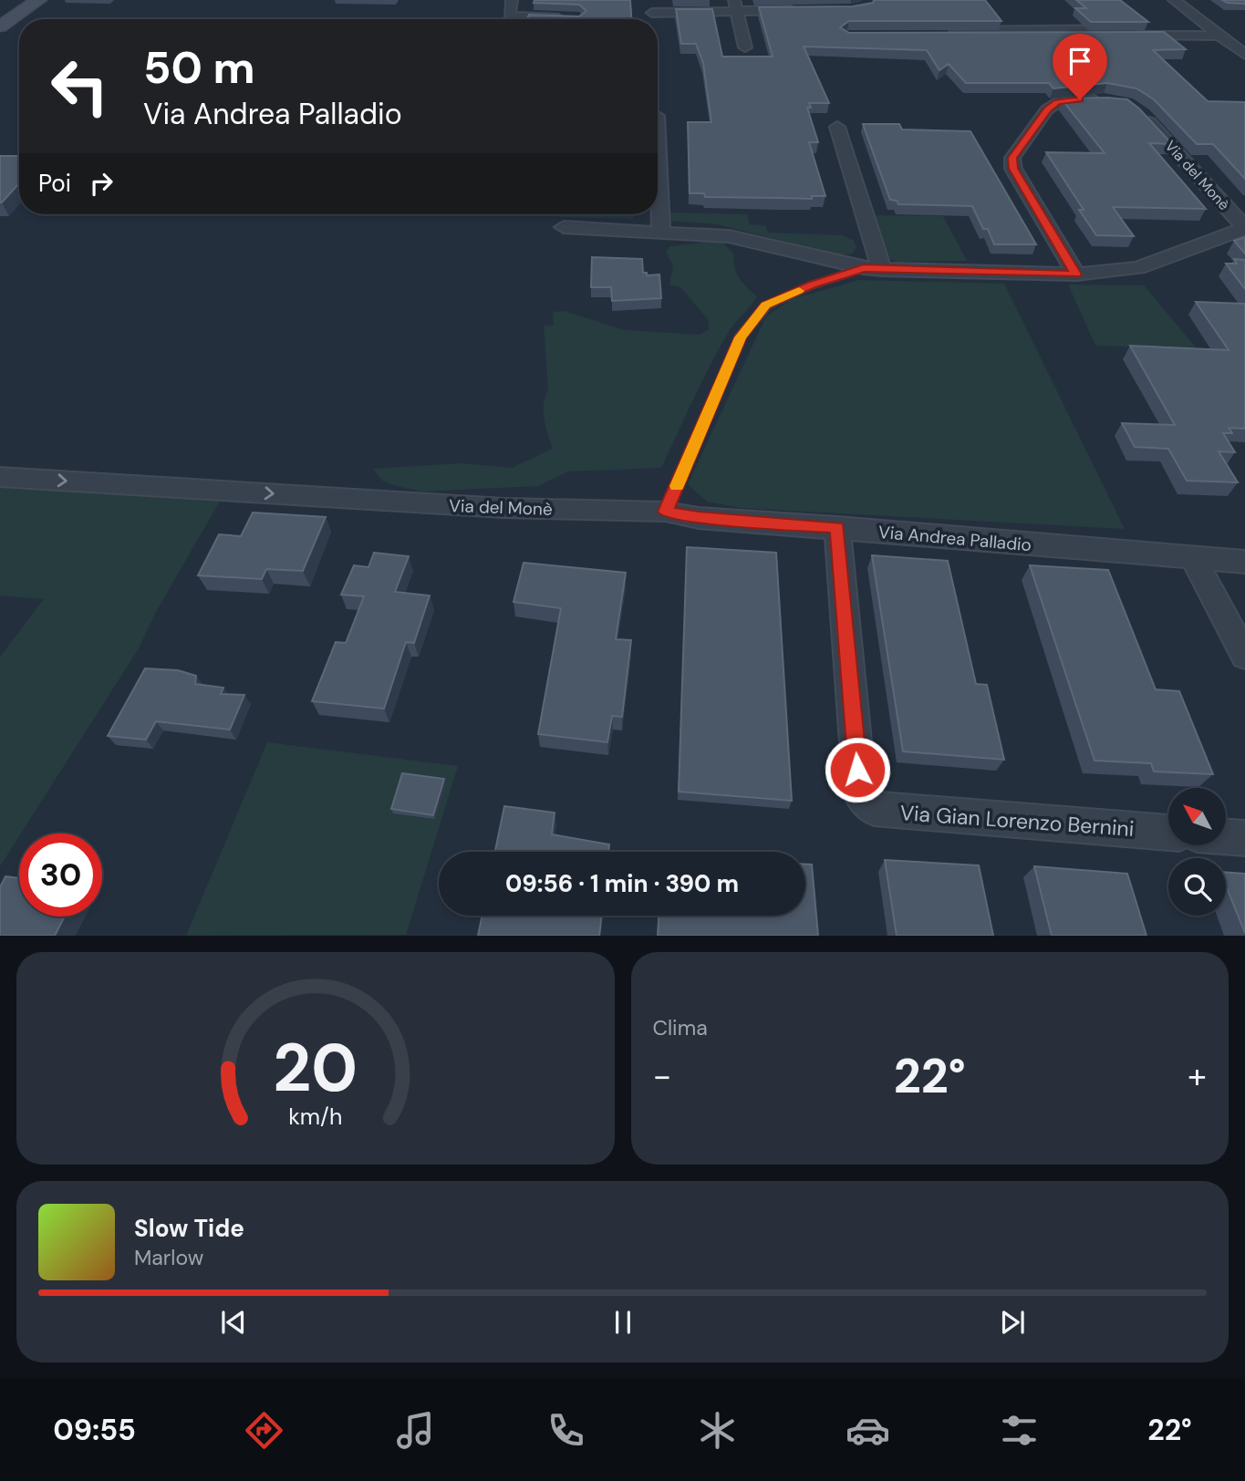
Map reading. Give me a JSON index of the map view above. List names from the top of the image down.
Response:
{
  "streets": {
    "street": ["Via del Monè", "Via Andrea Palladio", "Via Gian Lorenzo Bernini"]
  },
  "crossings": [
    ["Via del Monè", "Via Andrea Palladio"],
    ["Via Andrea Palladio", "Via Gian Lorenzo Bernini"]
  ],
  "one_way": ["Via del Monè"],
  "north": "top left",
  "page": {
    "turn": ["50 m", "Via Andrea Palladio"],
    "then": "Poi",
    "limit": "30",
    "trip": "09:56 · 1 min · 390 m",
    "tile": "Clima",
    "heat": ["−", "22°", "+"],
    "song": ["Slow Tide", "Marlow"],
    "tabs": ["09:55", "22°"],
    "gauge": ["20", "km/h"]
  }
}
